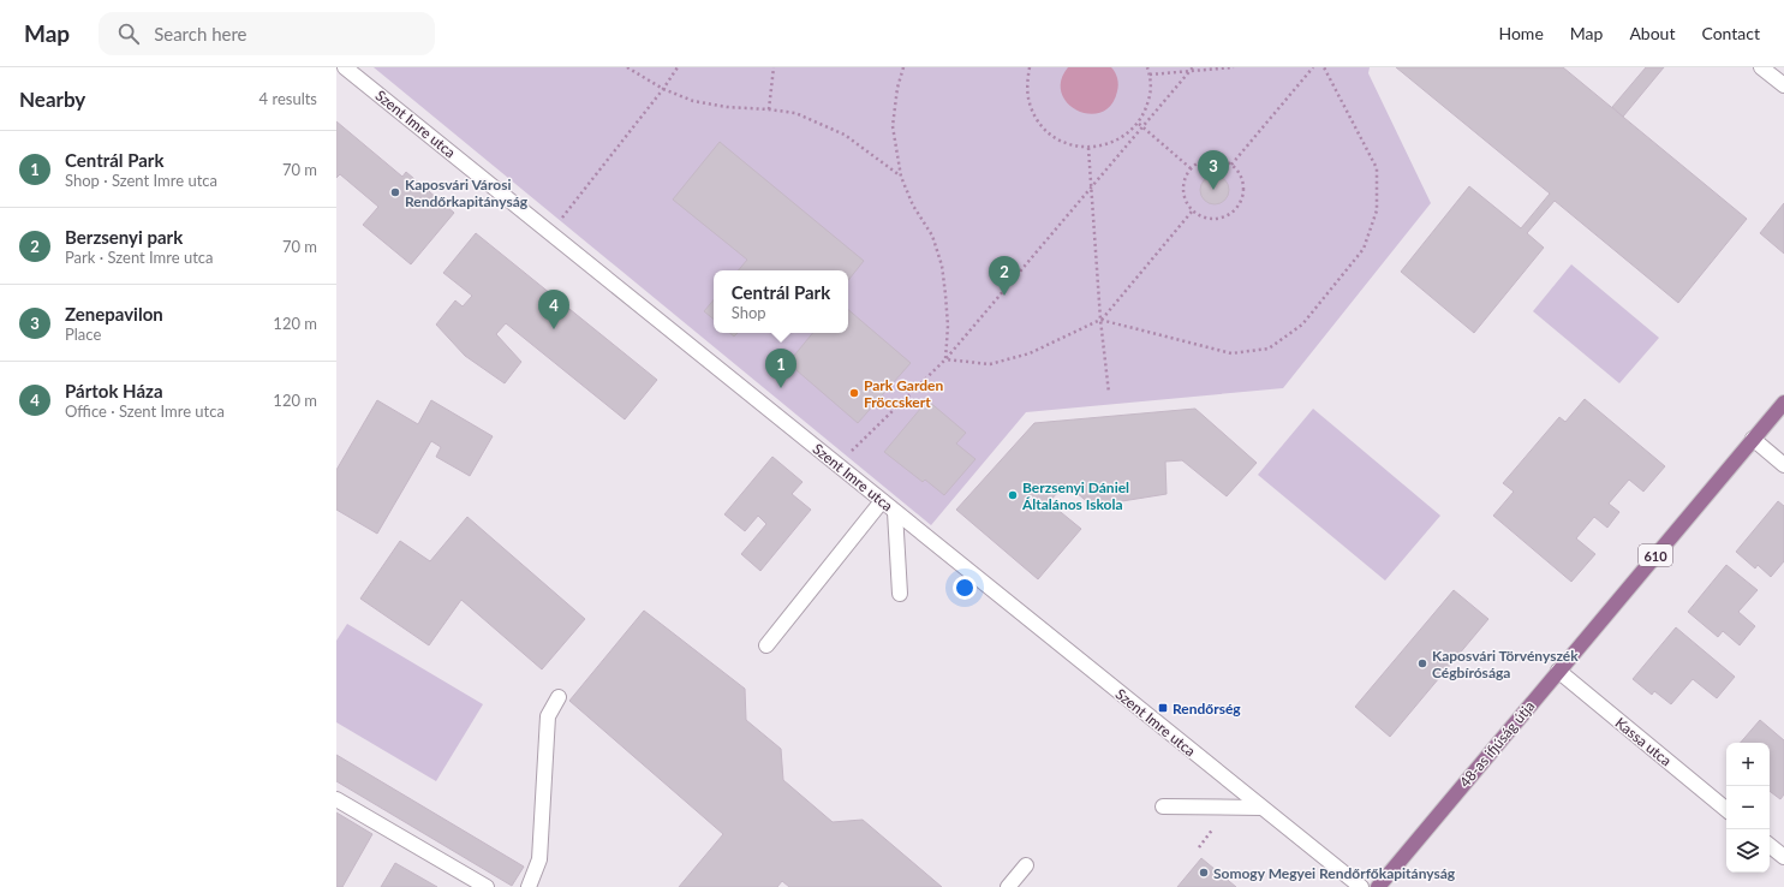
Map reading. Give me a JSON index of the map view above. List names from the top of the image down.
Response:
{
  "streets": {
    "main road": ["610", "48-as ifjúság útja"],
    "street": ["Szent Imre utca", "Kassa utca"]
  },
  "crossings": [
    ["Kassa utca", "48-as ifjúság útja"]
  ],
  "places": {
    "other": [
      "Kaposvári Városi Rendőrkapitányság",
      "Park Garden Fröccskert",
      "Berzsenyi Dániel Általános Iskola",
      "Kaposvári Törvényszék Cégbírósága",
      "Somogy Megyei Rendőrfőkapitányság"
    ],
    "transit": ["Rendőrség"]
  },
  "page": {
    "header": "Map",
    "search": "Search here",
    "nav": [
      "Home",
      "Map",
      "About",
      "Contact"
    ],
    "heading": ["Nearby", "4 results"],
    "list": [
      {
        "mark": "1",
        "name": "Centrál Park",
        "note": "Shop · Szent Imre utca",
        "value": "70 m"
      },
      {
        "mark": "2",
        "name": "Berzsenyi park",
        "note": "Park · Szent Imre utca",
        "value": "70 m"
      },
      {
        "mark": "3",
        "name": "Zenepavilon",
        "note": "Place",
        "value": "120 m"
      },
      {
        "mark": "4",
        "name": "Pártok Háza",
        "note": "Office · Szent Imre utca",
        "value": "120 m"
      }
    ],
    "pins": [
      "3",
      "2",
      "4",
      "1"
    ],
    "popup": ["Centrál Park", "Shop"],
    "map_buttons": ["+", "−"]
  }
}
